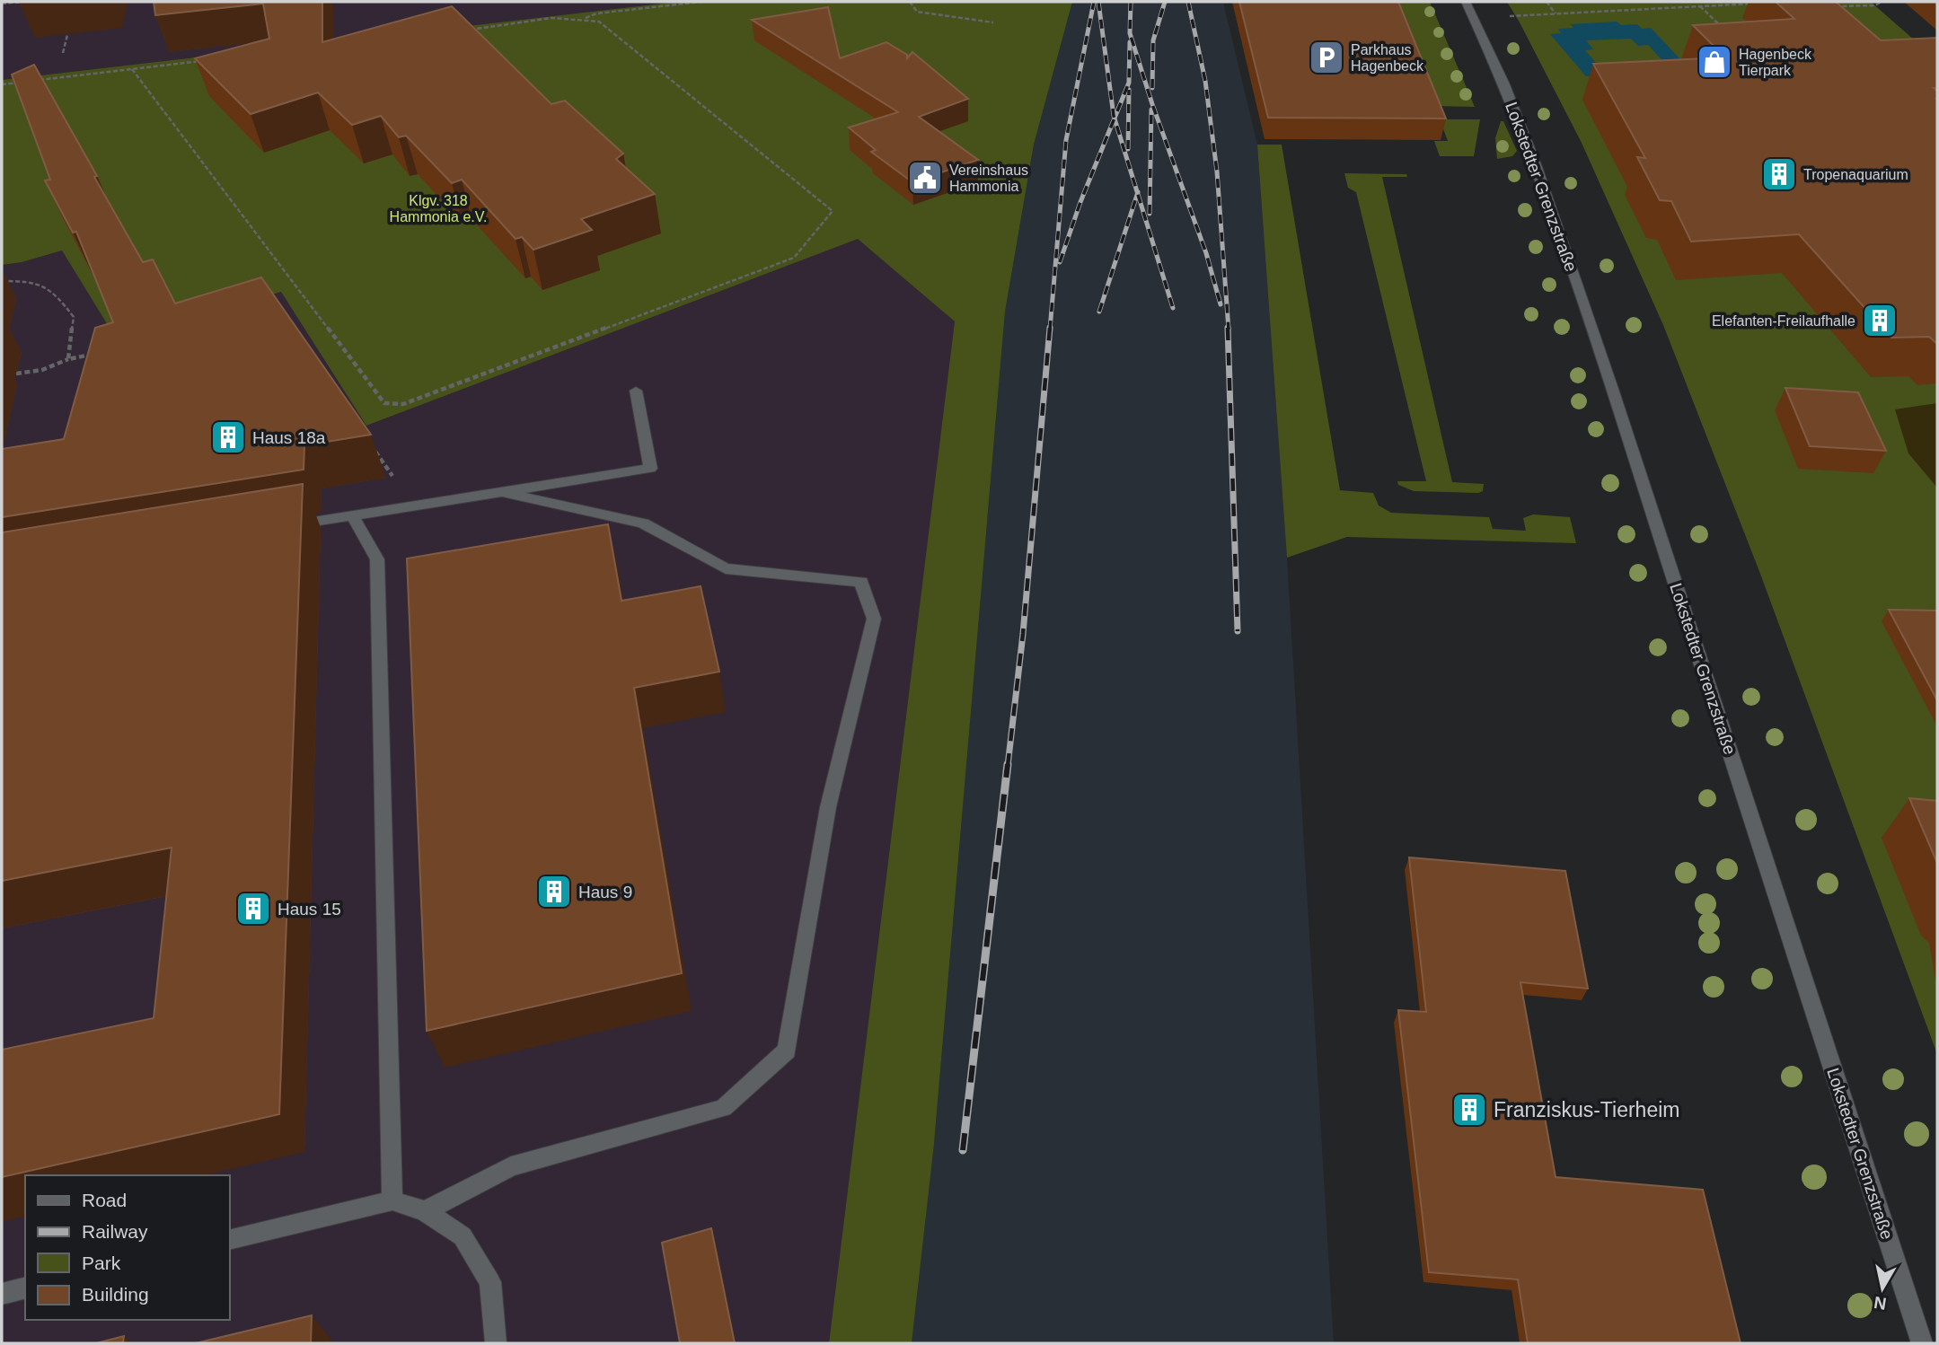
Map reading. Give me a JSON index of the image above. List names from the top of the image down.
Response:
{
  "streets": {
    "street": ["Lokstedter Grenzstraße"]
  },
  "parks": ["Klgv. 318 Hammonia e.V."],
  "places": {
    "parking": ["Parkhaus Hagenbeck"],
    "shop": ["Hagenbeck Tierpark"],
    "building": [
      "Tropenaquarium",
      "Elefanten-Freilaufhalle",
      "Haus 18a",
      "Haus 9",
      "Haus 15",
      "Franziskus-Tierheim"
    ],
    "public building": ["Vereinshaus Hammonia"]
  },
  "legend": [
    "Road",
    "Railway",
    "Park",
    "Building"
  ],
  "north": "bottom"
}
